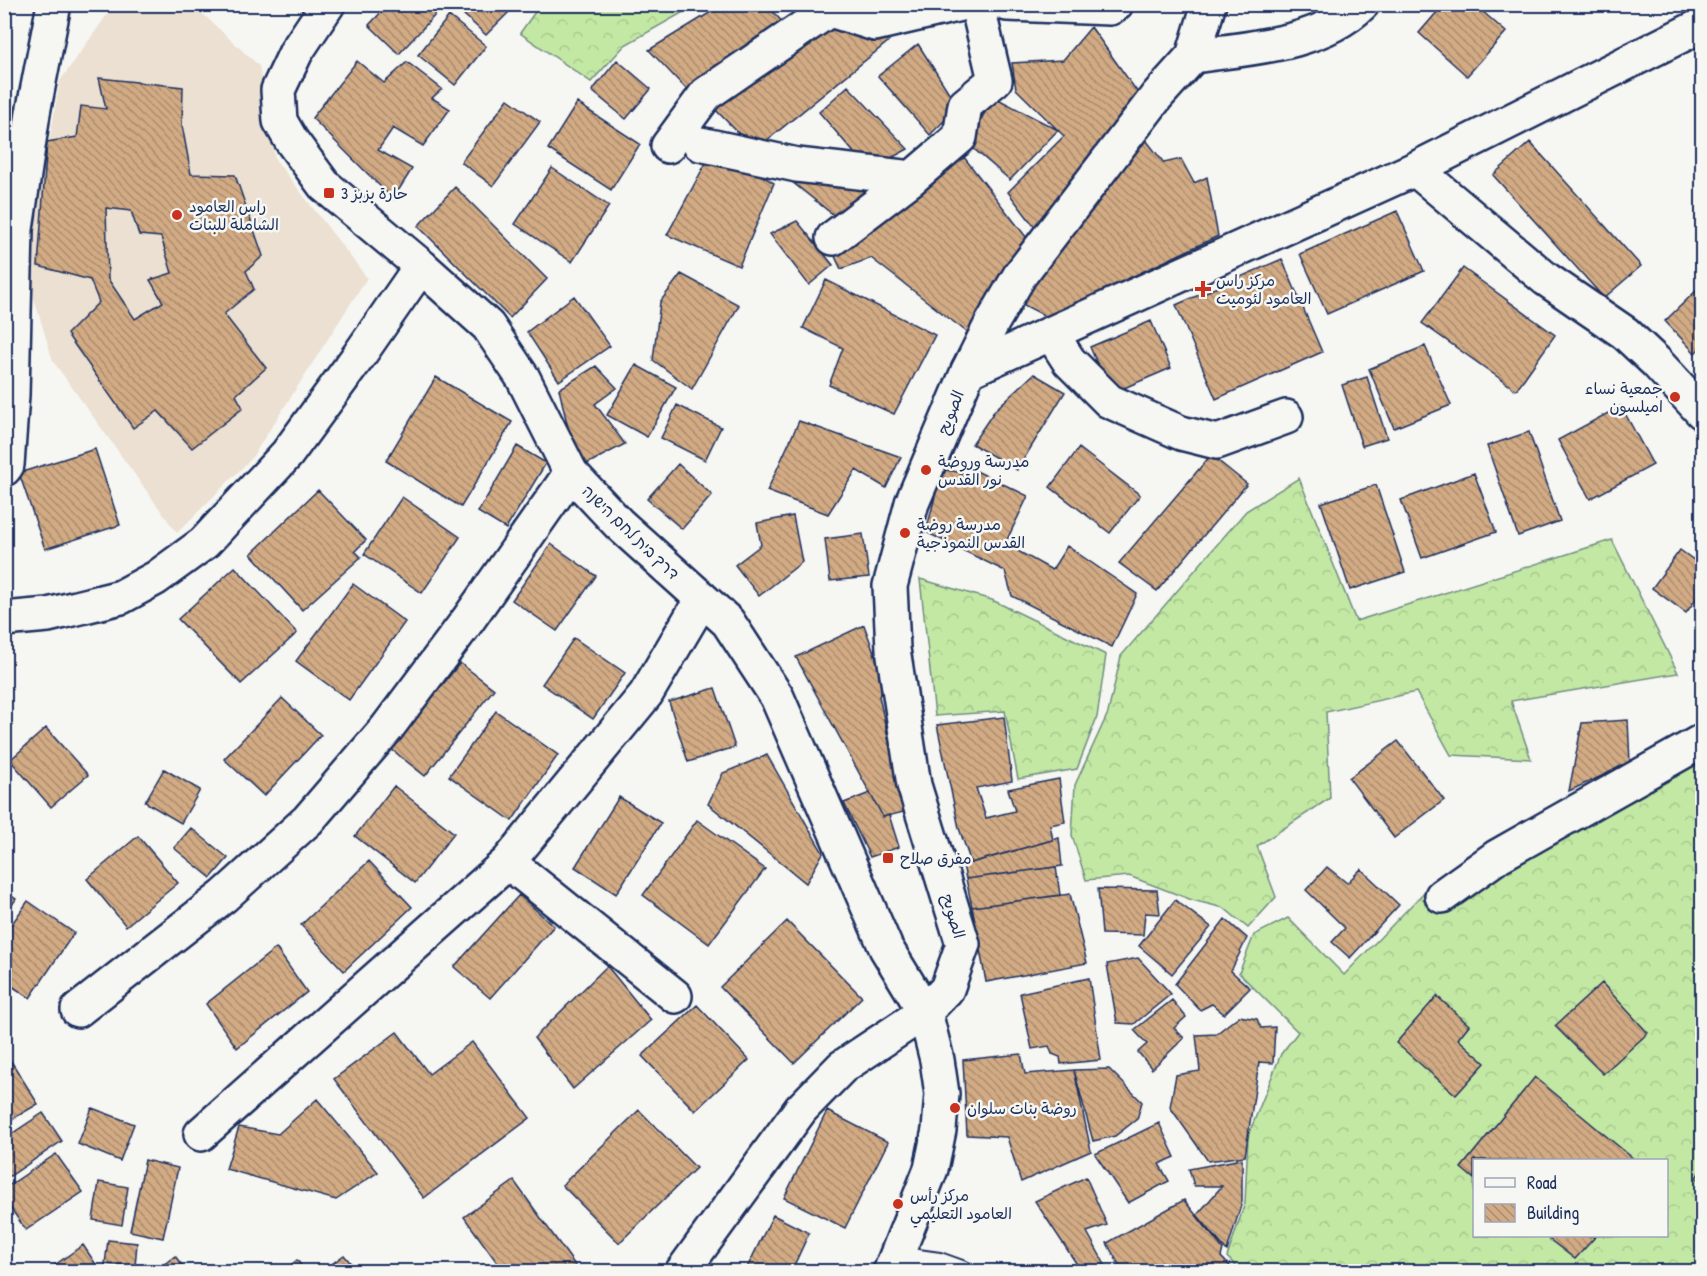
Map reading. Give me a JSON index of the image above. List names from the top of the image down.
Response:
{
  "streets": {
    "street": ["الصويح", "דרך בית לחם הישנה"]
  },
  "crossings": [
    ["الصويح", "דרך בית לחם הישנה"]
  ],
  "places": {
    "transit": ["حارة بزبز 3", "مفرق صلاح"],
    "other": [
      "راس العامود الشاملة للبنات",
      "جمعية نساء اميلسون",
      "مدرسة وروضة نور القدس",
      "مدرسة روضة القدس النموذجية",
      "روضة بنات سلوان",
      "مركز رأس العامود التعليمي"
    ],
    "health": ["مركز راس العامود لئوميت"]
  },
  "legend": ["Road", "Building"]
}
